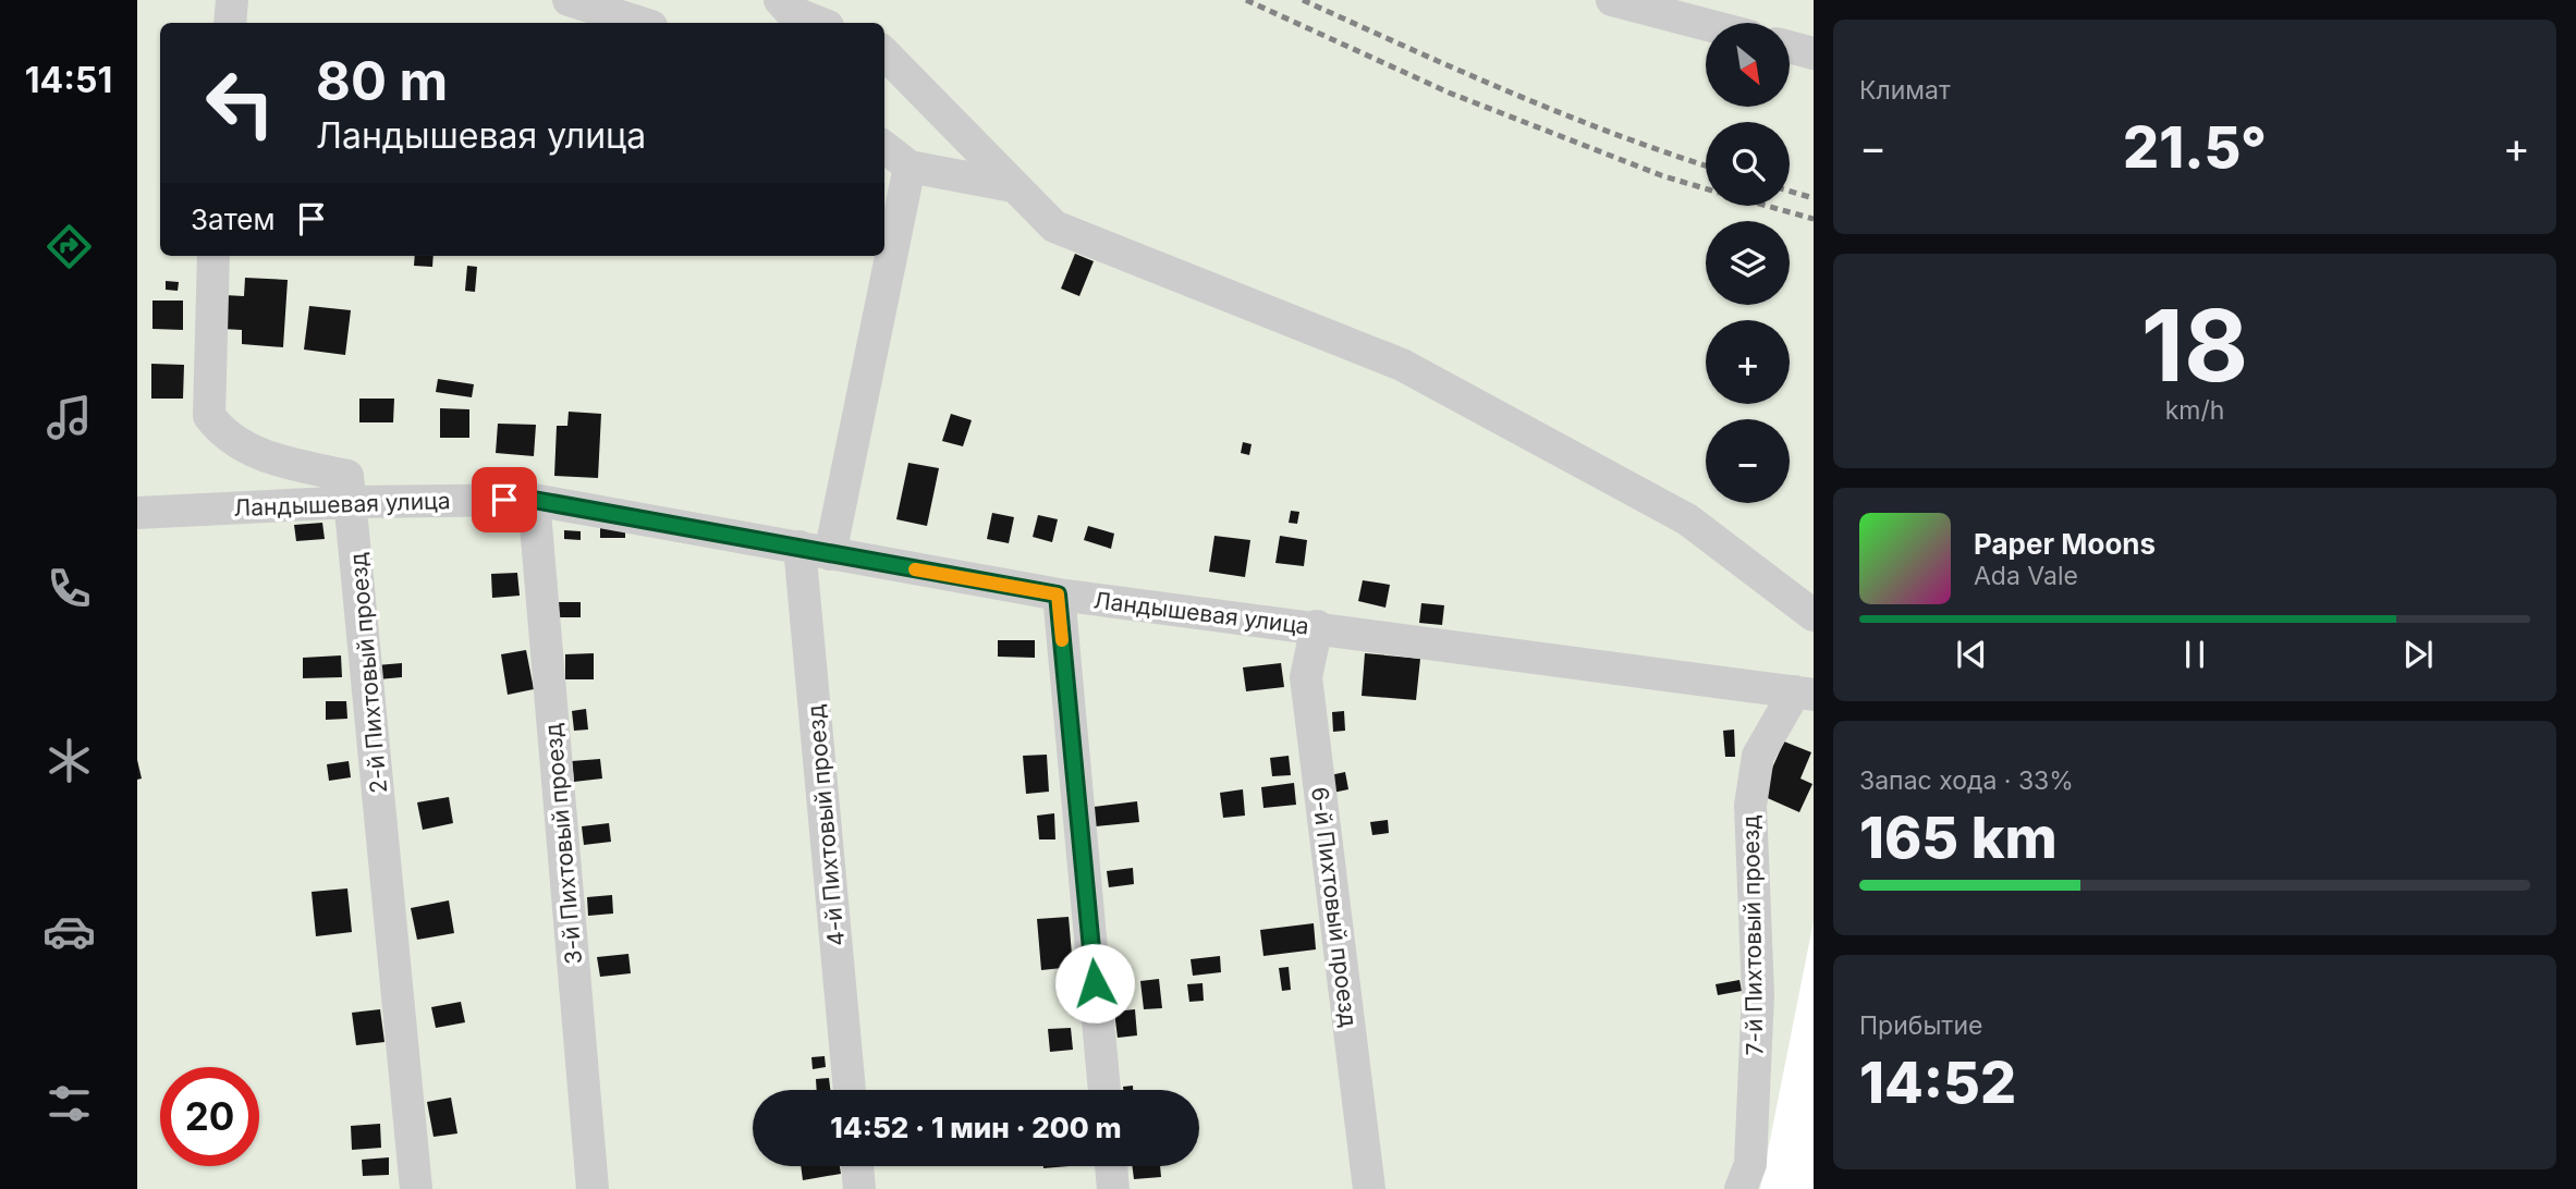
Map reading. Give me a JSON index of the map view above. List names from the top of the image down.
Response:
{
  "streets": {
    "lane": [
      "Ландышевая улица",
      "2-й Пихтовый проезд",
      "4-й Пихтовый проезд",
      "3-й Пихтовый проезд",
      "6-й Пихтовый проезд",
      "7-й Пихтовый проезд"
    ]
  },
  "crossings": [
    ["Ландышевая улица", "2-й Пихтовый проезд"],
    ["Ландышевая улица", "4-й Пихтовый проезд"],
    ["Ландышевая улица", "3-й Пихтовый проезд"],
    ["Ландышевая улица", "6-й Пихтовый проезд"],
    ["Ландышевая улица", "7-й Пихтовый проезд"]
  ],
  "north": "bottom right",
  "page": {
    "tabs": "14:51",
    "tile": [
      "Климат",
      ["18", "km/h"],
      ["Запас хода · 33%", "165 km"],
      ["Прибытие", "14:52"]
    ],
    "map_buttons": ["+", "−"],
    "turn": ["80 m", "Ландышевая улица"],
    "heat": ["−", "21.5°", "+"],
    "then": "Затем",
    "song": ["Paper Moons", "Ada Vale"],
    "limit": "20",
    "trip": "14:52 · 1 мин · 200 m"
  }
}
